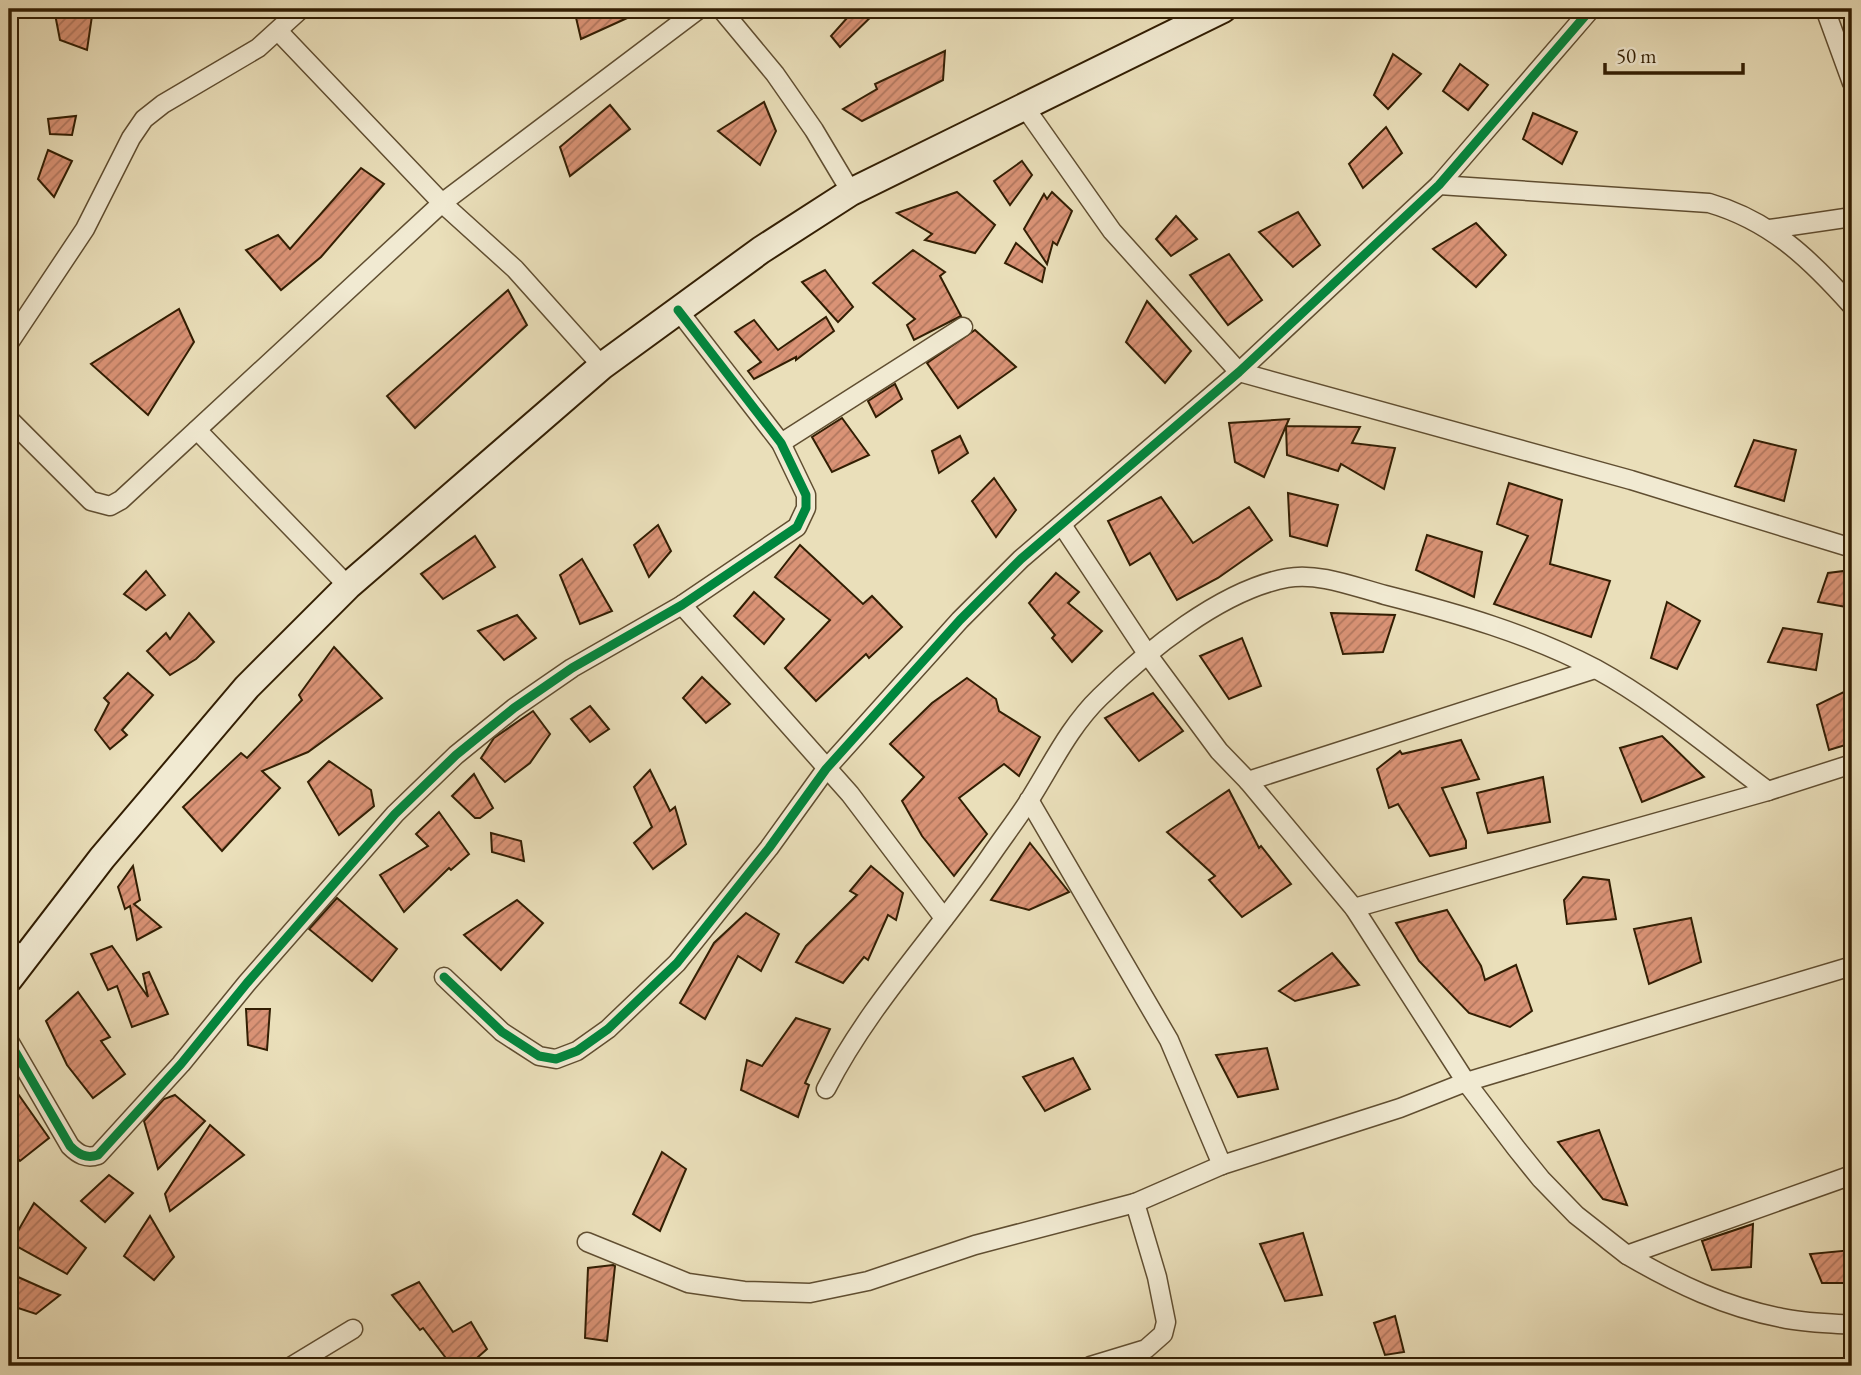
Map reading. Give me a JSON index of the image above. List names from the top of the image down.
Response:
{
  "scale_bar": "50 m"
}
